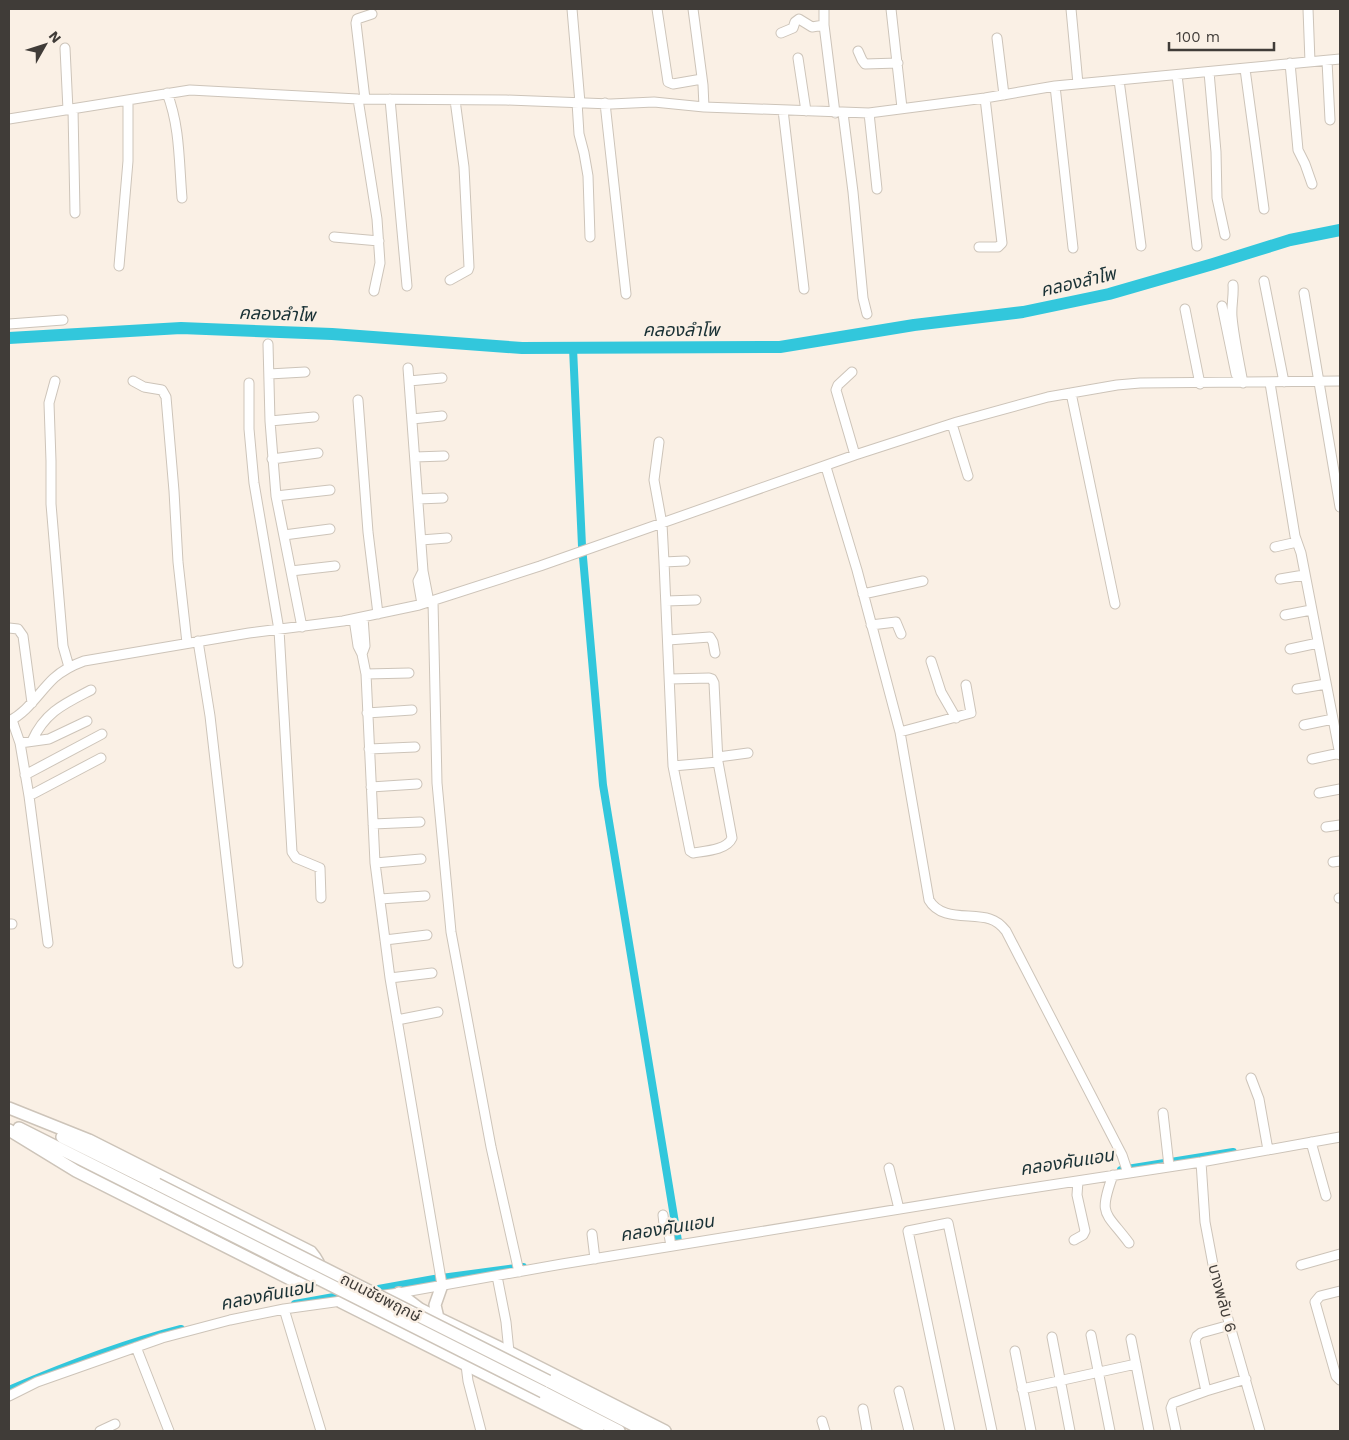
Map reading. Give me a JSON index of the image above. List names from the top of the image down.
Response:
{
  "streets": {
    "main road": ["ถนนชัยพฤกษ์"],
    "street": ["บางพลับ 6"]
  },
  "water": ["คลองลำโพ", "คลองคันแอน"],
  "scale_bar": "100 m",
  "north": "top right"
}
